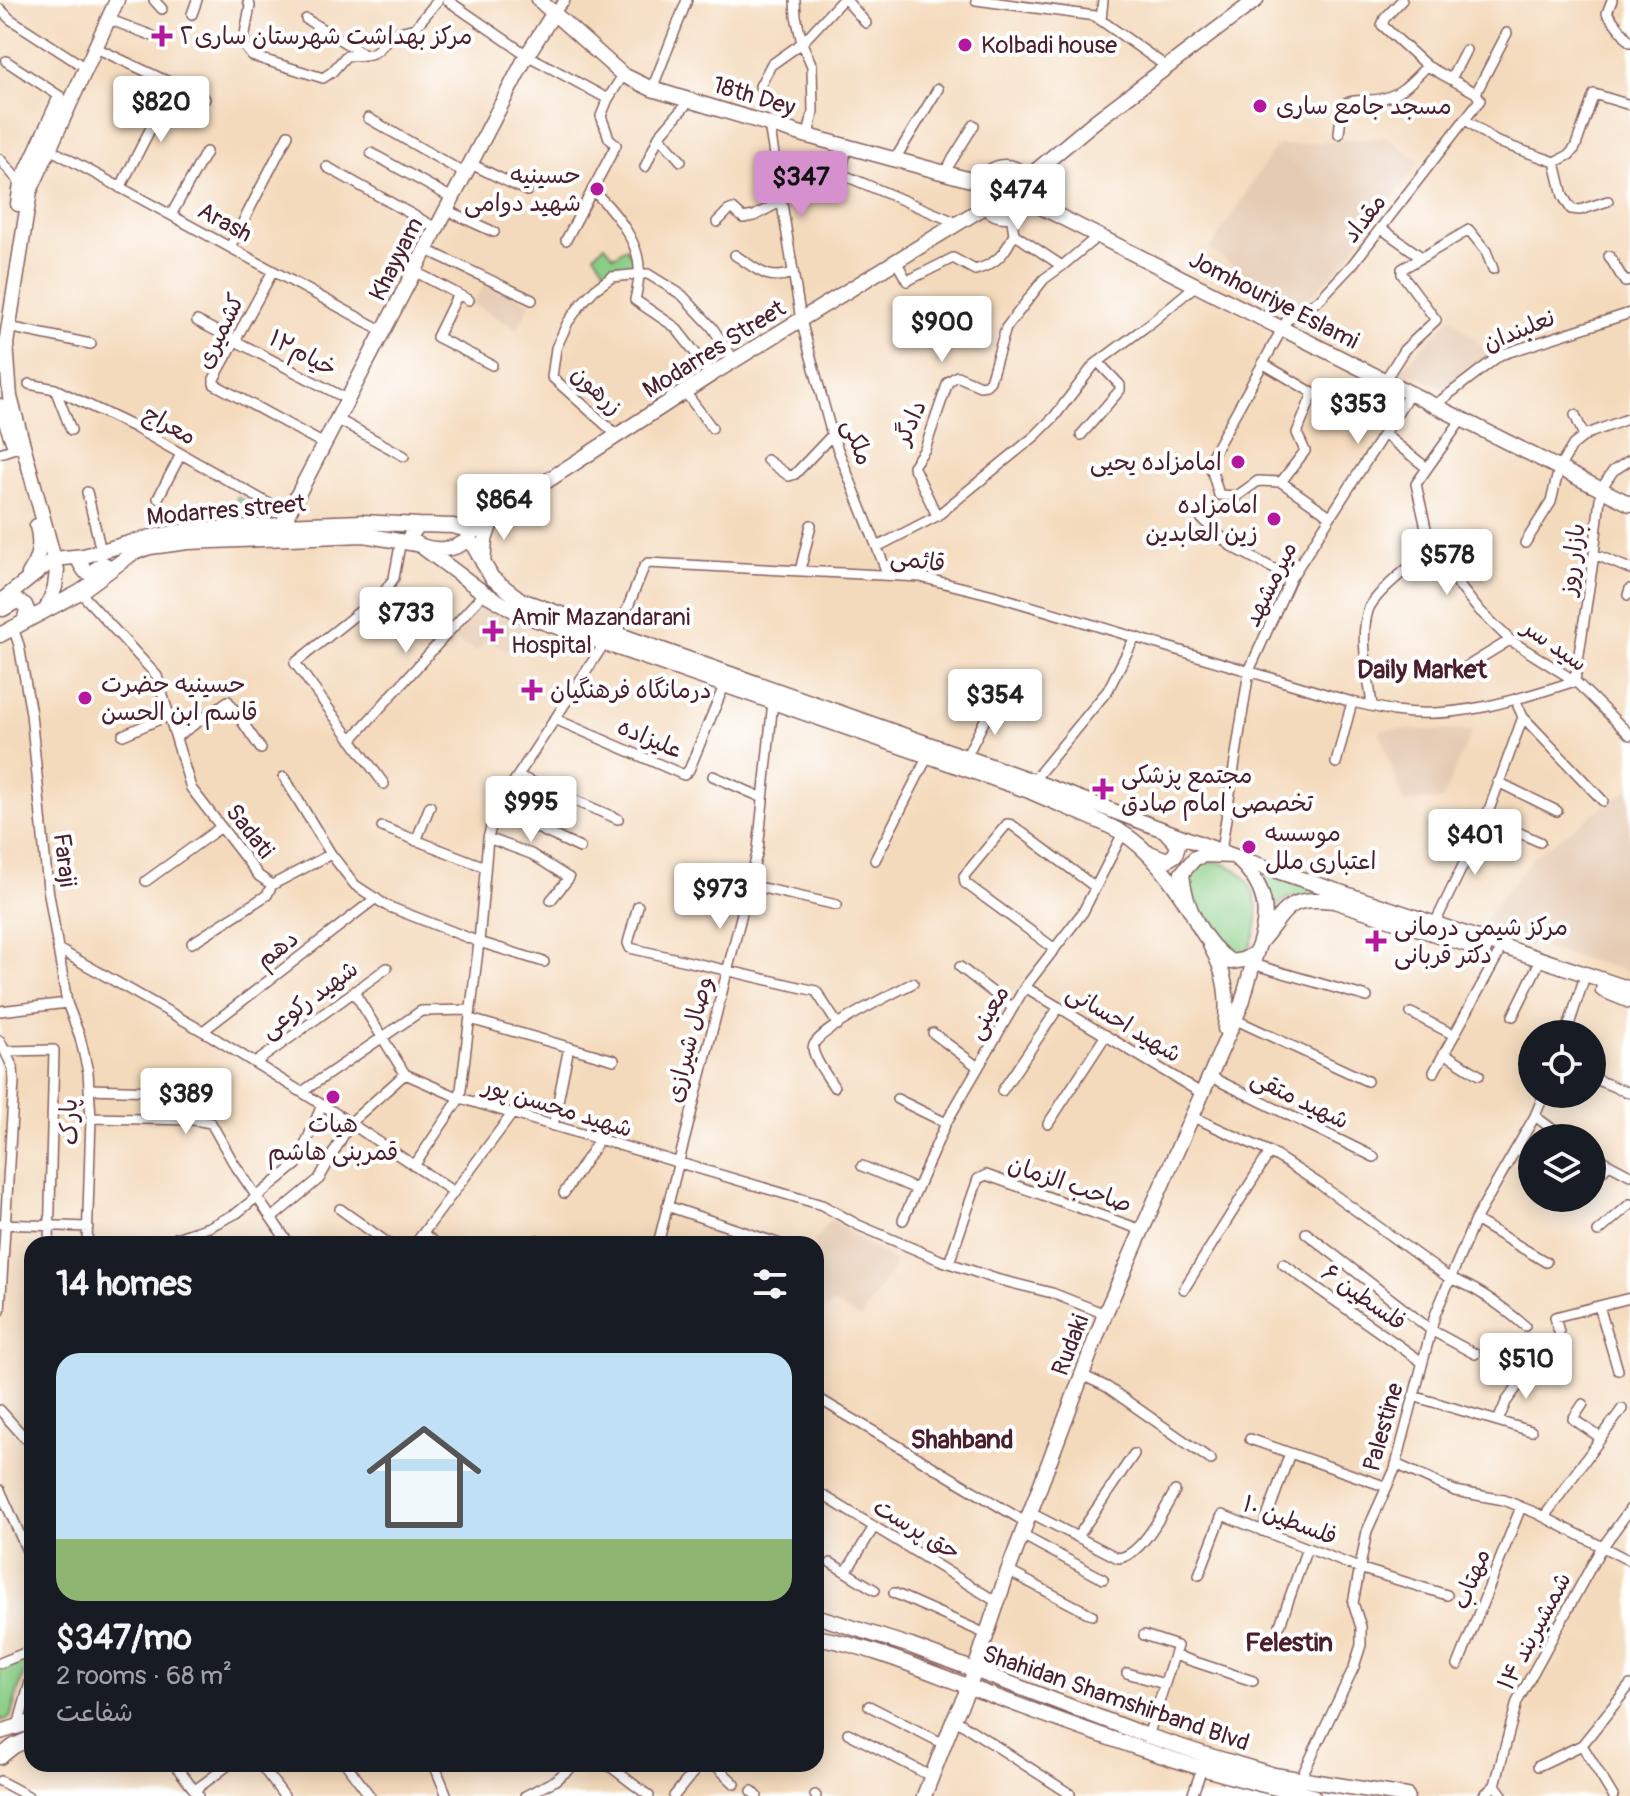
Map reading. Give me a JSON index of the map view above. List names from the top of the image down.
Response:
{
  "streets": {
    "main road": [
      "18th Dey",
      "Khayyam",
      "Jomhouriye Eslami",
      "Modarres Street",
      "Modarres street",
      "Rudaki",
      "Shahidan Shamshirband Blvd"
    ],
    "street": [
      "مقداد",
      "Arash",
      "نعلبندان",
      "کشمیری",
      "خیام۱۲",
      "زرهون",
      "دادگر",
      "معراج",
      "ملکی",
      "بازار روز",
      "قائمی",
      "میرمشهد",
      "سید سر",
      "علیزاده",
      "Sadati",
      "Faraji",
      "دهم",
      "شهید رکوعی",
      "معینی",
      "شهید احسانی",
      "وصال شیرازی",
      "شهید متقی",
      "شهید محسن پور",
      "پارک",
      "صاحب الزمان",
      "فلسطین ۶",
      "Palestine",
      "فلسطین ۱۰",
      "حق پرست",
      "مهتاب",
      "شمشیربند ۱۴"
    ]
  },
  "crossings": [
    ["18th Dey", "Khayyam"],
    ["18th Dey", "Jomhouriye Eslami"],
    ["18th Dey", "Modarres Street"],
    ["18th Dey", "ملکی"],
    ["مقداد", "Jomhouriye Eslami"],
    ["Arash", "Khayyam"],
    ["Arash", "کشمیری"],
    ["Khayyam", "کشمیری"],
    ["Khayyam", "خیام۱۲"],
    ["Khayyam", "معراج"],
    ["Khayyam", "Modarres street"],
    ["Jomhouriye Eslami", "نعلبندان"],
    ["Jomhouriye Eslami", "Modarres Street"],
    ["Jomhouriye Eslami", "بازار روز"],
    ["Jomhouriye Eslami", "میرمشهد"],
    ["Jomhouriye Eslami", "سید سر"],
    ["کشمیری", "خیام۱۲"],
    ["Modarres Street", "زرهون"],
    ["Modarres Street", "ملکی"],
    ["Modarres Street", "Modarres street"],
    ["Modarres Street", "Sadati"],
    ["Modarres Street", "Faraji"],
    ["معراج", "Modarres street"],
    ["ملکی", "قائمی"],
    ["بازار روز", "قائمی"],
    ["بازار روز", "سید سر"],
    ["قائمی", "میرمشهد"],
    ["قائمی", "سید سر"],
    ["میرمشهد", "Rudaki"],
    ["علیزاده", "شهید محسن پور"],
    ["Faraji", "پارک"],
    ["معینی", "شهید احسانی"],
    ["شهید احسانی", "Rudaki"],
    ["وصال شیرازی", "شهید محسن پور"],
    ["شهید متقی", "Rudaki"],
    ["شهید محسن پور", "صاحب الزمان"],
    ["شهید محسن پور", "Rudaki"],
    ["صاحب الزمان", "Rudaki"],
    ["فلسطین ۶", "Palestine"],
    ["Rudaki", "حق پرست"],
    ["Rudaki", "Shahidan Shamshirband Blvd"],
    ["Palestine", "فلسطین ۱۰"],
    ["Palestine", "Shahidan Shamshirband Blvd"]
  ],
  "districts": ["Daily Market", "Shahband", "Felestin"],
  "places": {
    "health": [
      "مرکز بهداشت شهرستان ساری٢",
      "Amir Mazandarani Hospital",
      "درمانگاه فرهنگیان",
      "مجتمع پزشکی تخصصی امام صادق",
      "مرکز شیمی درمانی دکتر قربانی"
    ],
    "other": [
      "Kolbadi house",
      "مسجد جامع ساری",
      "حسینیه شهید دوامی",
      "امامزاده یحیی",
      "امامزاده زین العابدین",
      "حسینیه حضرت قاسم ابن الحسن",
      "موسسه اعتباری ملل",
      "هیات قمربنی هاشم"
    ]
  },
  "page": {
    "price": [
      "$820",
      "$347",
      "$474",
      "$900",
      "$353",
      "$864",
      "$578",
      "$733",
      "$354",
      "$995",
      "$401",
      "$973",
      "$389",
      "$510"
    ],
    "heading": "14 homes",
    "list": [
      {
        "name": "$347/mo",
        "note": "2 rooms · 68 m² · شفاعت"
      }
    ]
  }
}
